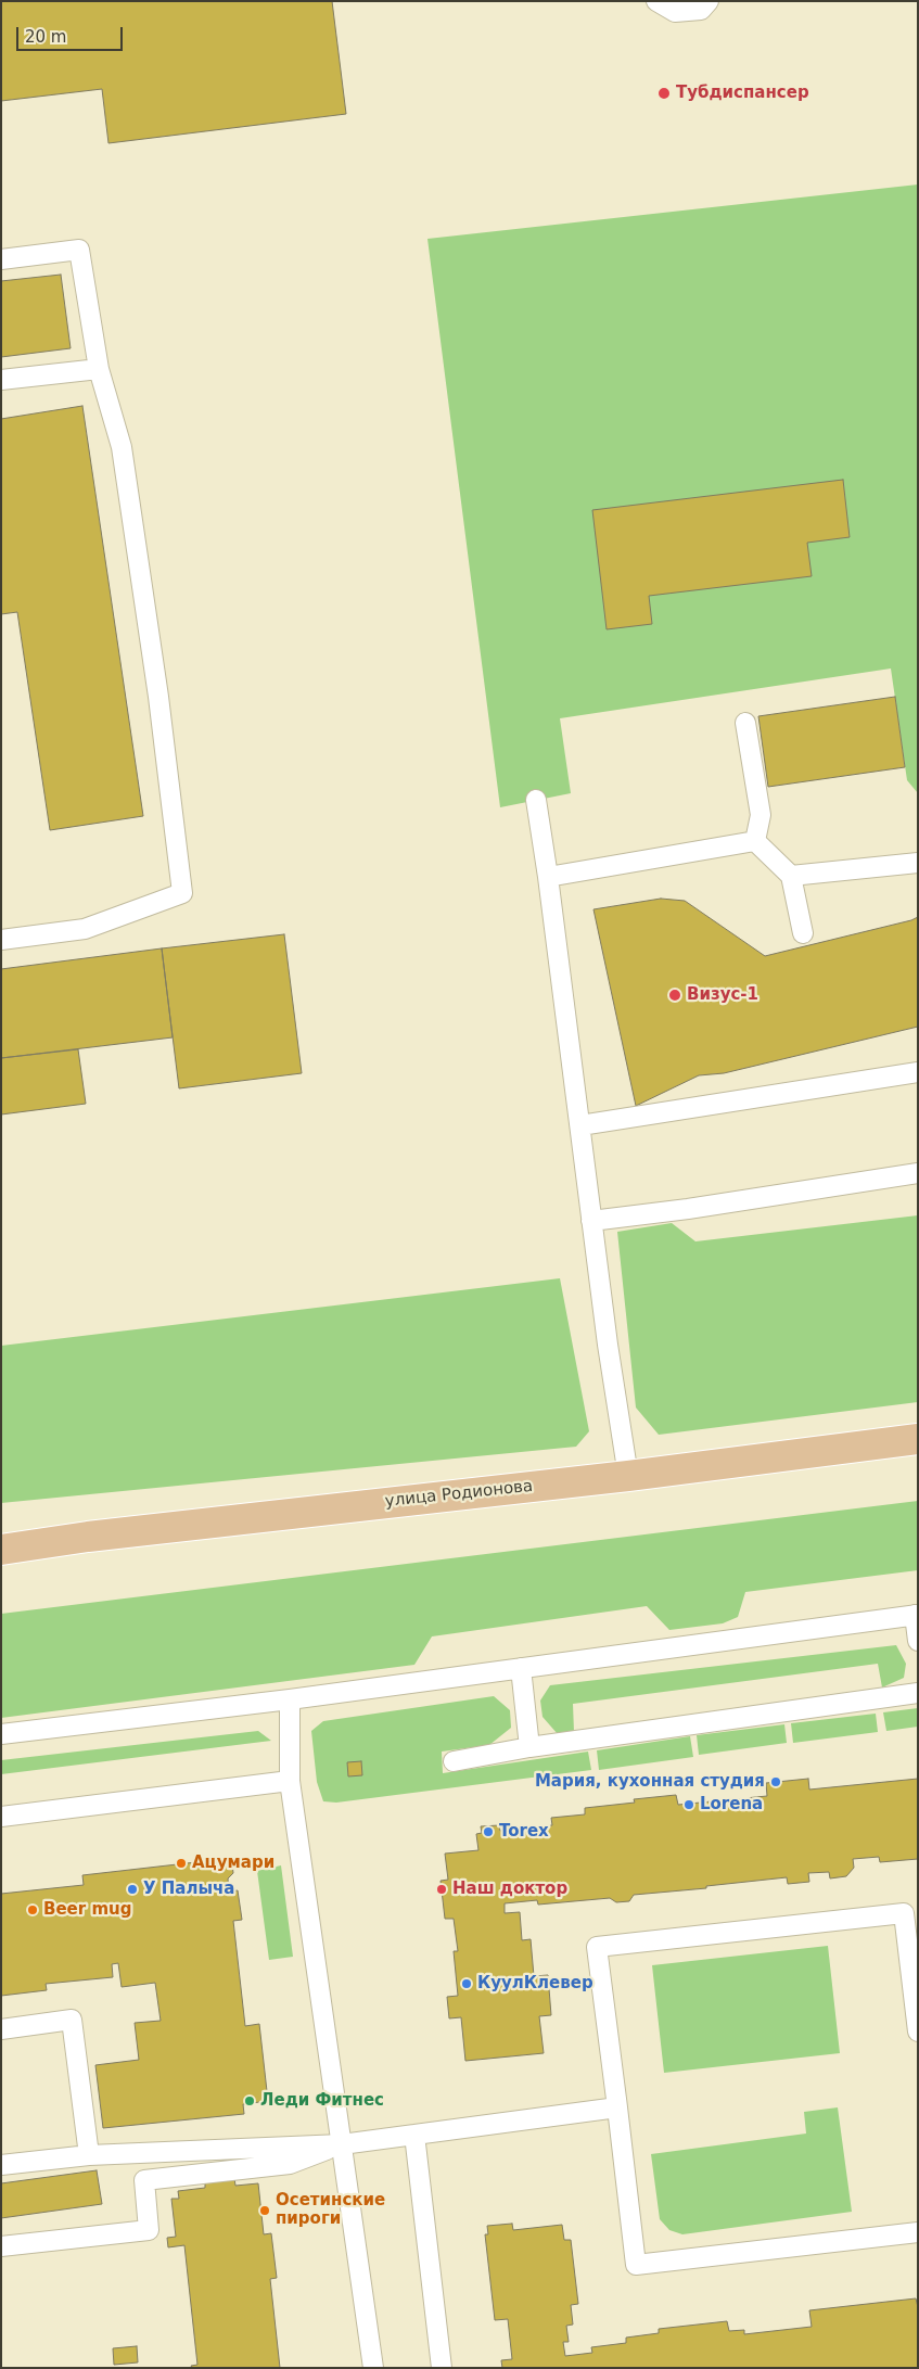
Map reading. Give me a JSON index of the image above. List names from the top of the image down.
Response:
{
  "streets": {
    "main road": ["улица Родионова"]
  },
  "places": [
    "Тубдиспансер",
    "Визус-1",
    "Мария, кухонная студия",
    "Lorena",
    "Torex",
    "Ацумари",
    "У Палыча",
    "Наш доктор",
    "Beer mug",
    "КуулКлевер",
    "Леди Фитнес",
    "Осетинские пироги"
  ],
  "scale_bar": "20 m"
}
